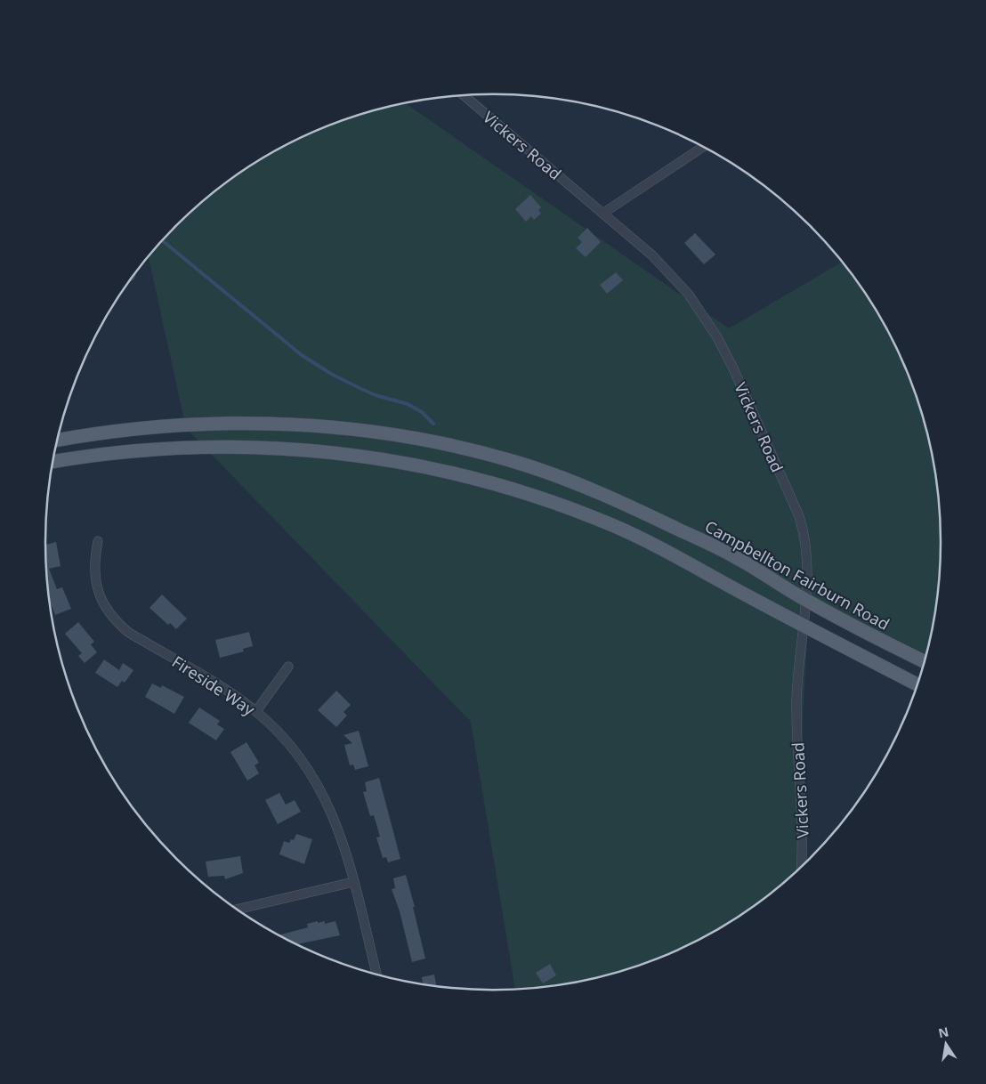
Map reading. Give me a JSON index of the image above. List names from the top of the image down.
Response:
{
  "streets": {
    "main road": ["Campbellton Fairburn Road"],
    "street": ["Vickers Road", "Fireside Way"]
  },
  "crossings": [
    ["Vickers Road", "Campbellton Fairburn Road"]
  ],
  "north": "top"
}
